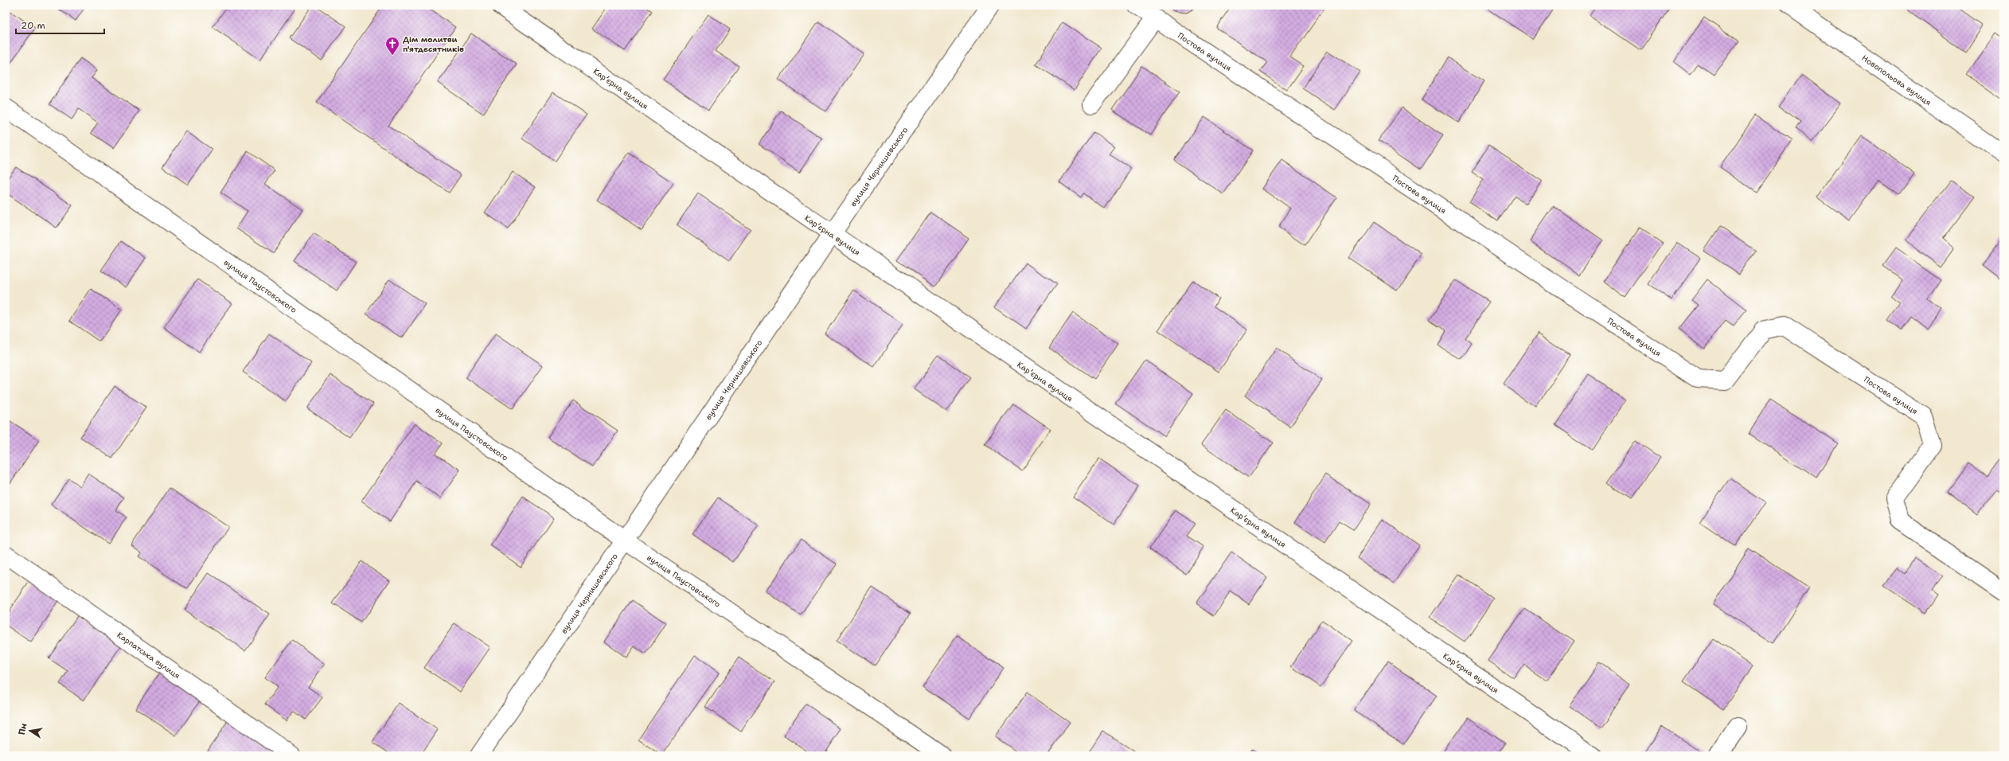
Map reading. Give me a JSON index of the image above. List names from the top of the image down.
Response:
{
  "streets": {
    "street": [
      "Постова вулиця",
      "Новопольова вулиця",
      "Карʼєрна вулиця",
      "вулиця Чернишевського",
      "вулиця Паустовського",
      "Карпатська вулиця"
    ]
  },
  "crossings": [
    ["Карʼєрна вулиця", "вулиця Чернишевського"],
    ["вулиця Чернишевського", "вулиця Паустовського"]
  ],
  "places": {
    "church": ["Дім молитви п'ятдесятників"]
  },
  "scale_bar": "20 m",
  "north": "left"
}
